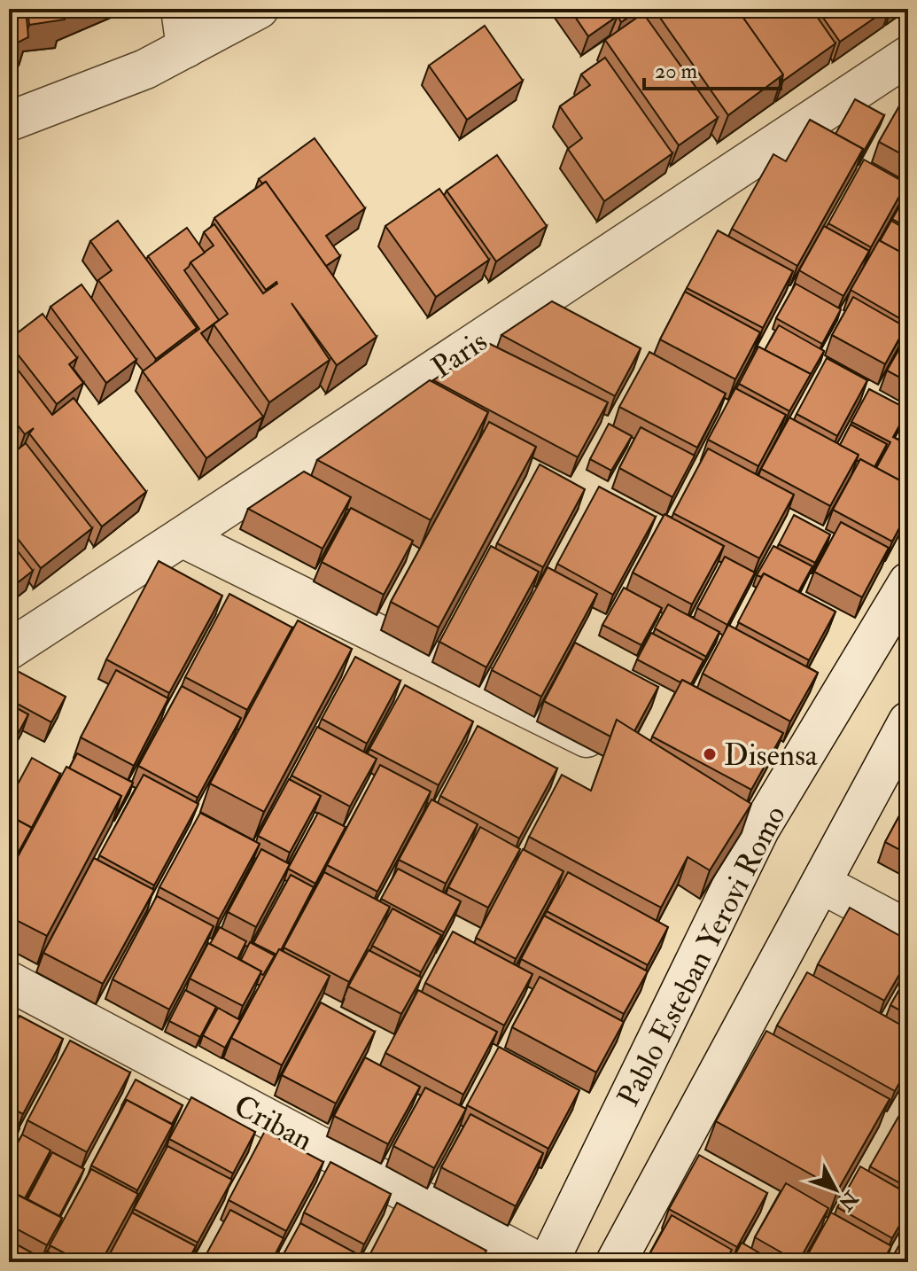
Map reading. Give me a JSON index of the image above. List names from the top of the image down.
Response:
{
  "streets": {
    "street": ["Paris", "Pablo Esteban Yerovi Romo", "Criban"]
  },
  "places": ["Disensa"],
  "scale_bar": "20 m",
  "north": "bottom right"
}
